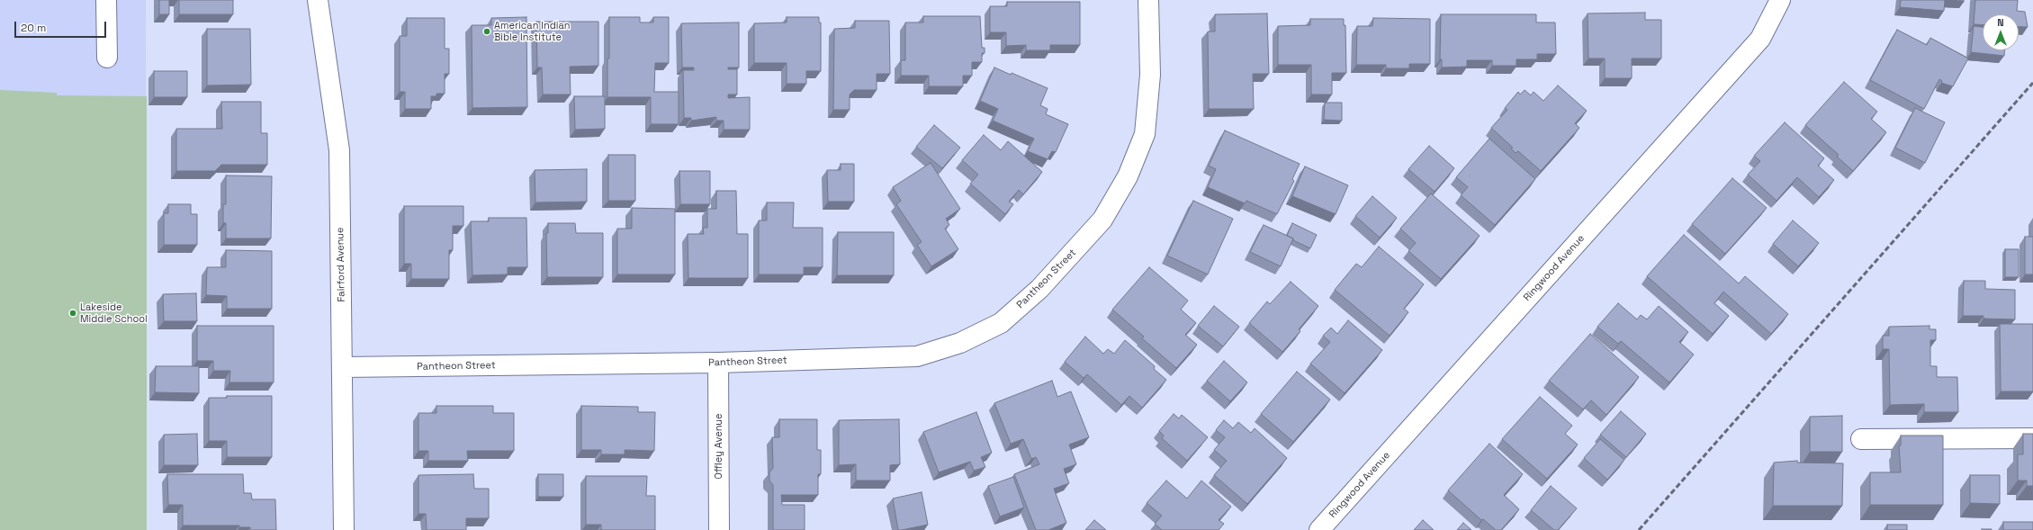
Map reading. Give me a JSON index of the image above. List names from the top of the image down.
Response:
{
  "streets": {
    "street": [
      "Fairford Avenue",
      "Ringwood Avenue",
      "Pantheon Street",
      "Offley Avenue"
    ]
  },
  "crossings": [
    ["Fairford Avenue", "Pantheon Street"],
    ["Pantheon Street", "Offley Avenue"]
  ],
  "places": ["American Indian Bible Institute", "Lakeside Middle School"],
  "scale_bar": "20 m",
  "north": "top"
}
